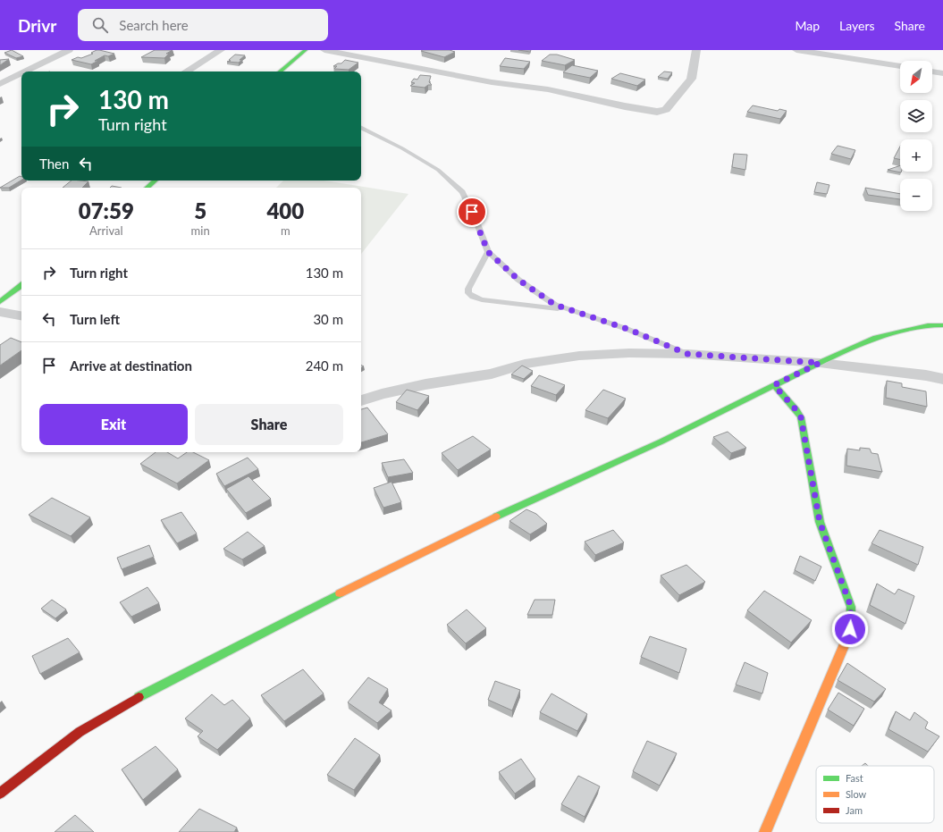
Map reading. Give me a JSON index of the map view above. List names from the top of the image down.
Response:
{
  "legend": ["Fast", "Slow", "Jam"],
  "north": "bottom left",
  "page": {
    "header": "Drivr",
    "search": "Search here",
    "nav": ["Map", "Layers", "Share"],
    "map_buttons": ["+", "−"],
    "turn": ["130 m", "Turn right"],
    "then": "Then",
    "eta": [
      "07:59",
      "Arrival",
      "5",
      "min",
      "400",
      "m"
    ],
    "list": [
      {
        "name": "Turn right",
        "value": "130 m"
      },
      {
        "name": "Turn left",
        "value": "30 m"
      },
      {
        "name": "Arrive at destination",
        "value": "240 m"
      }
    ],
    "buttons": ["Exit", "Share"]
  }
}
